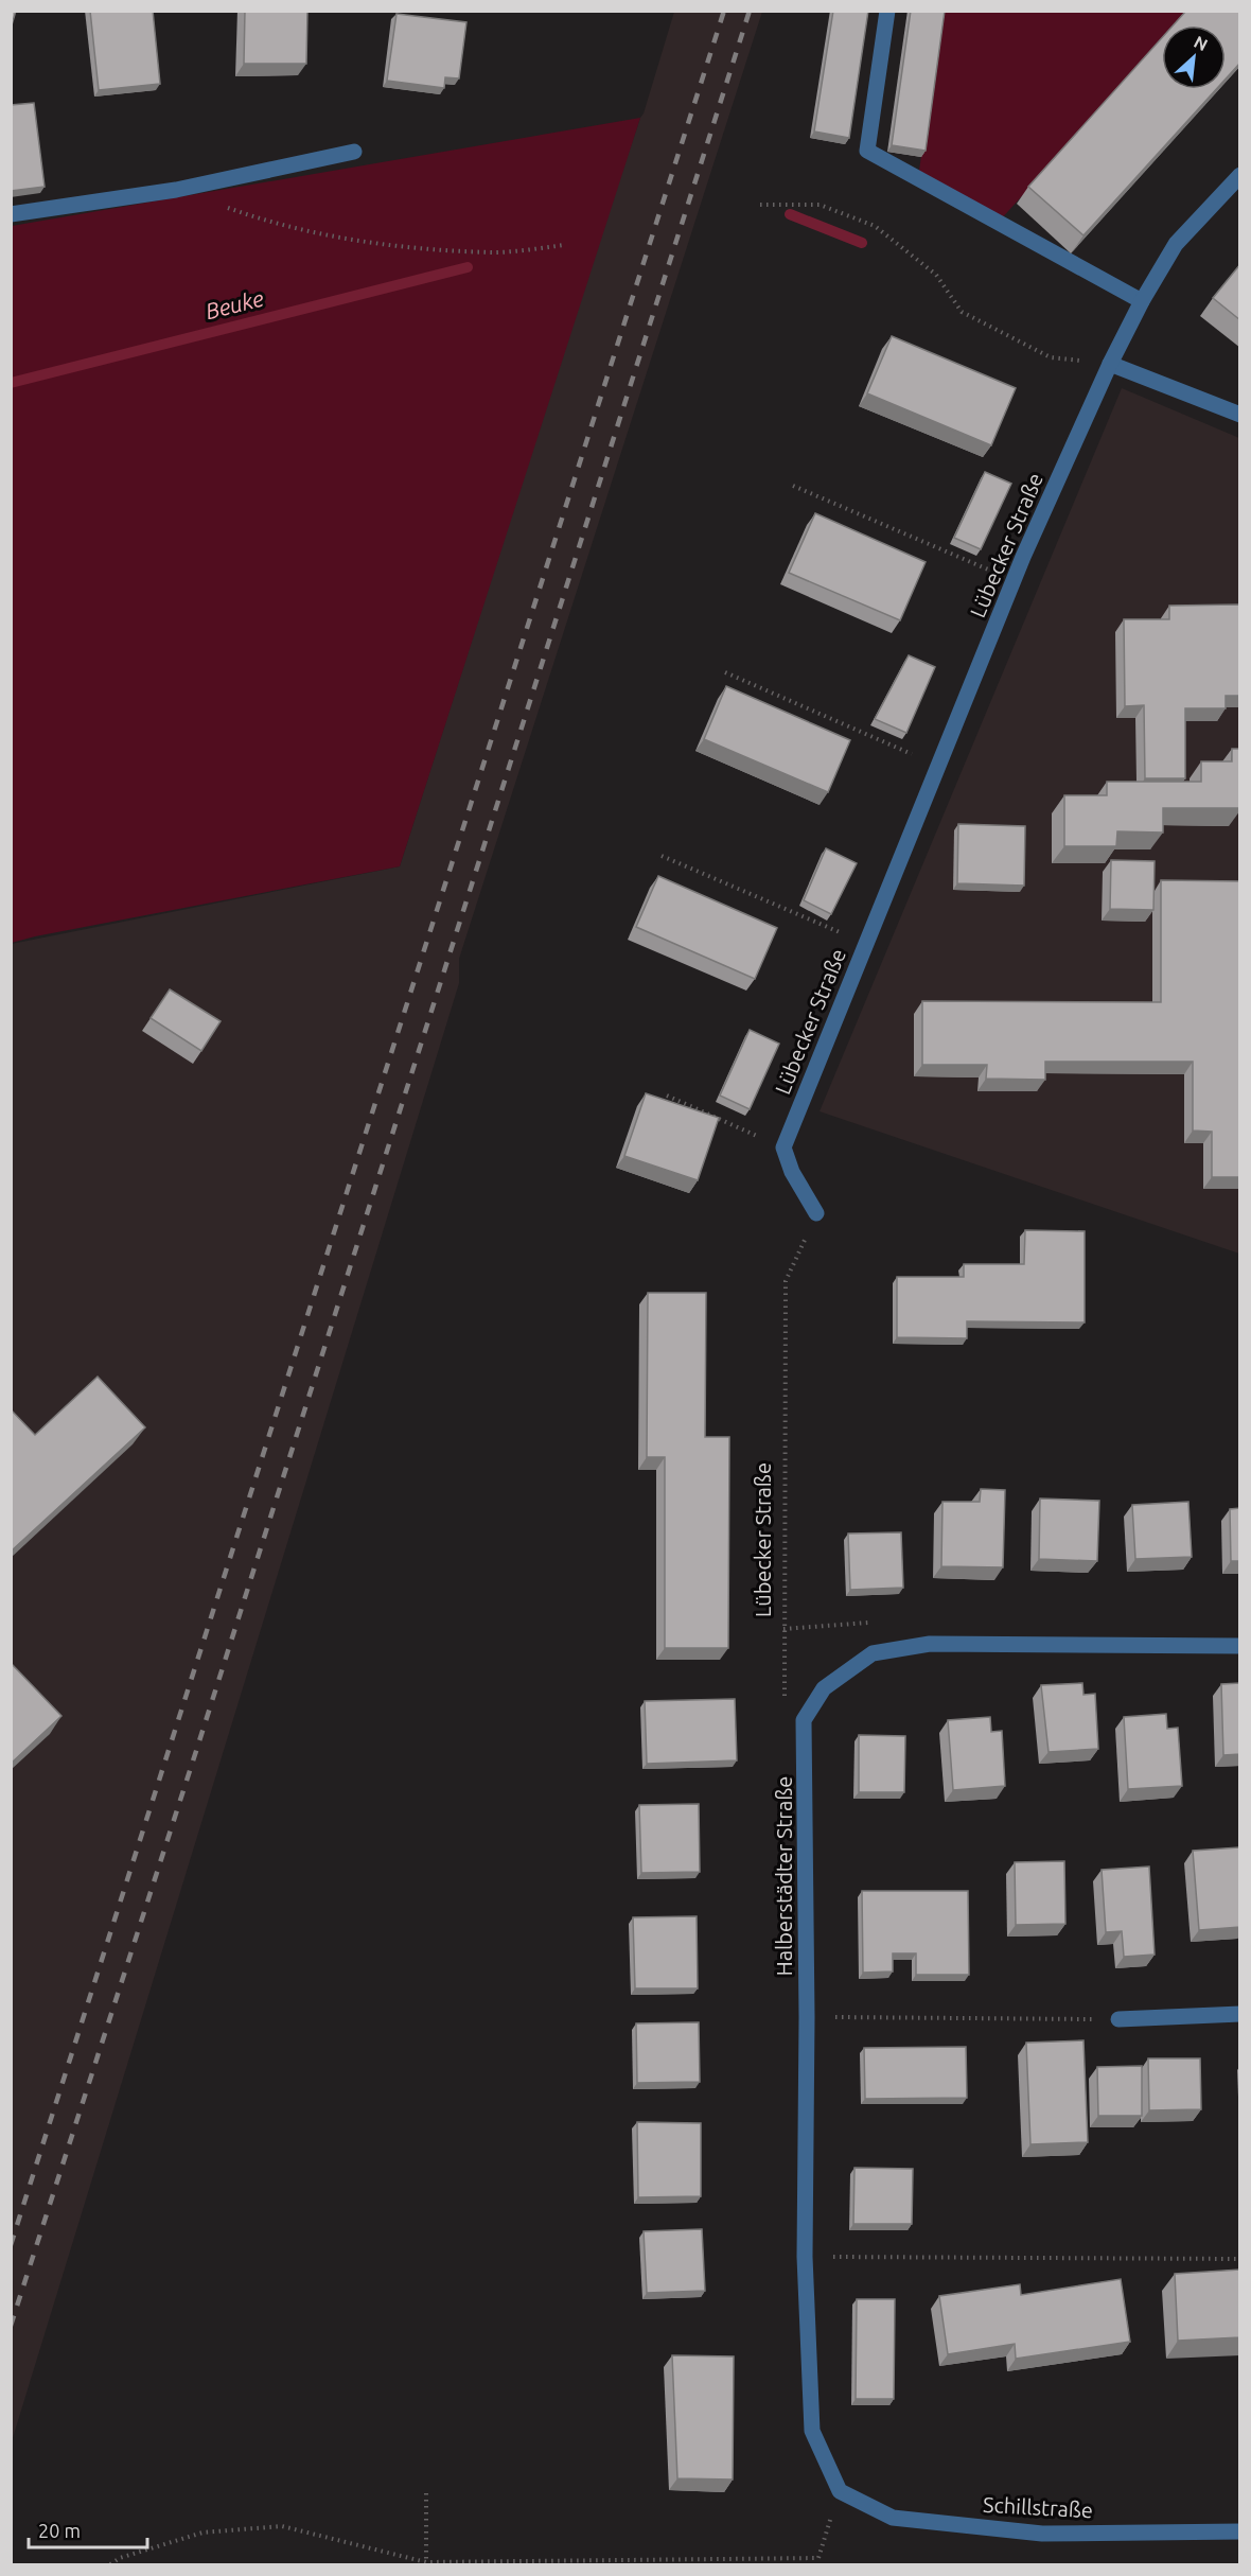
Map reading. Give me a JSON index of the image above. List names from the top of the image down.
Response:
{
  "streets": {
    "street": ["Lübecker Straße", "Halberstädter Straße", "Schillstraße"]
  },
  "crossings": [
    ["Lübecker Straße", "Halberstädter Straße"],
    ["Halberstädter Straße", "Schillstraße"]
  ],
  "water": ["Beuke"],
  "scale_bar": "20 m",
  "north": "top right"
}
